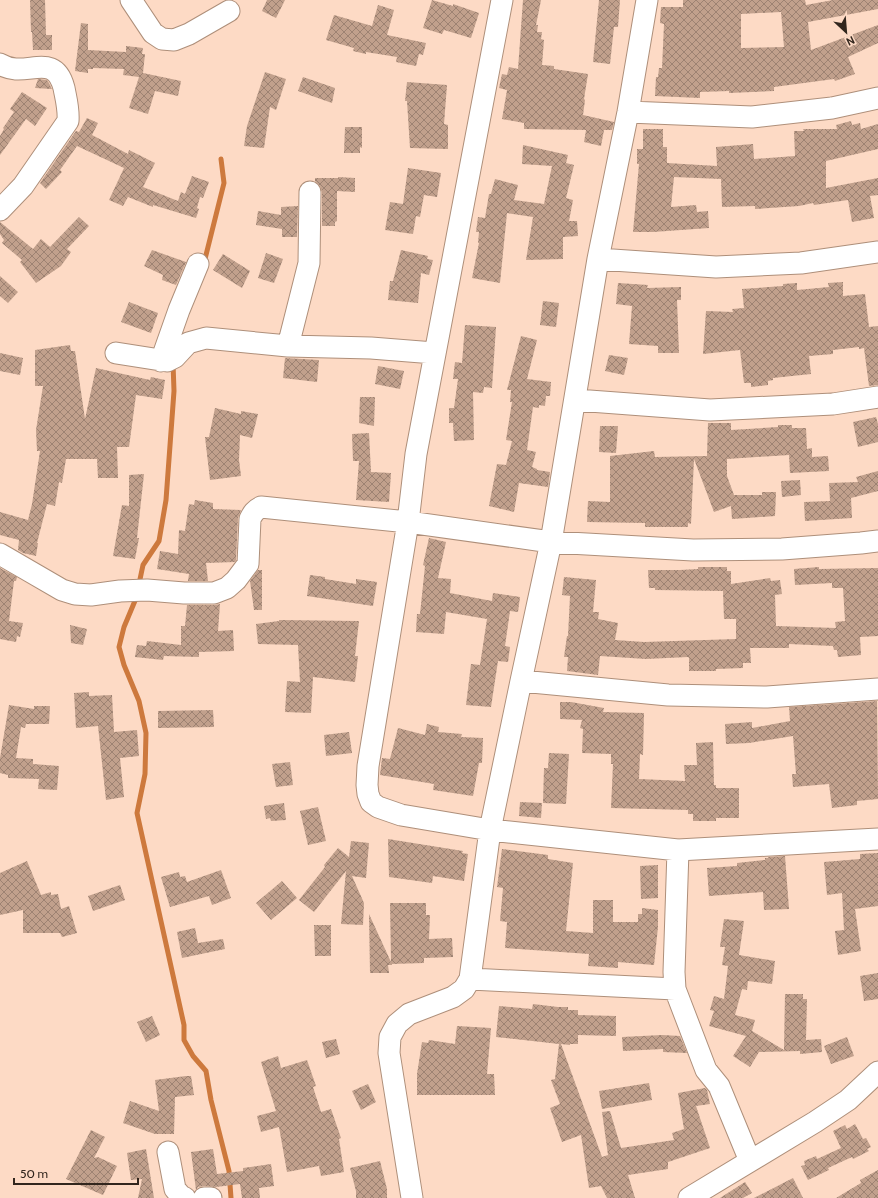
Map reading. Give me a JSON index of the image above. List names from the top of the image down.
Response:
{
  "scale_bar": "50 m",
  "north": "bottom right"
}
